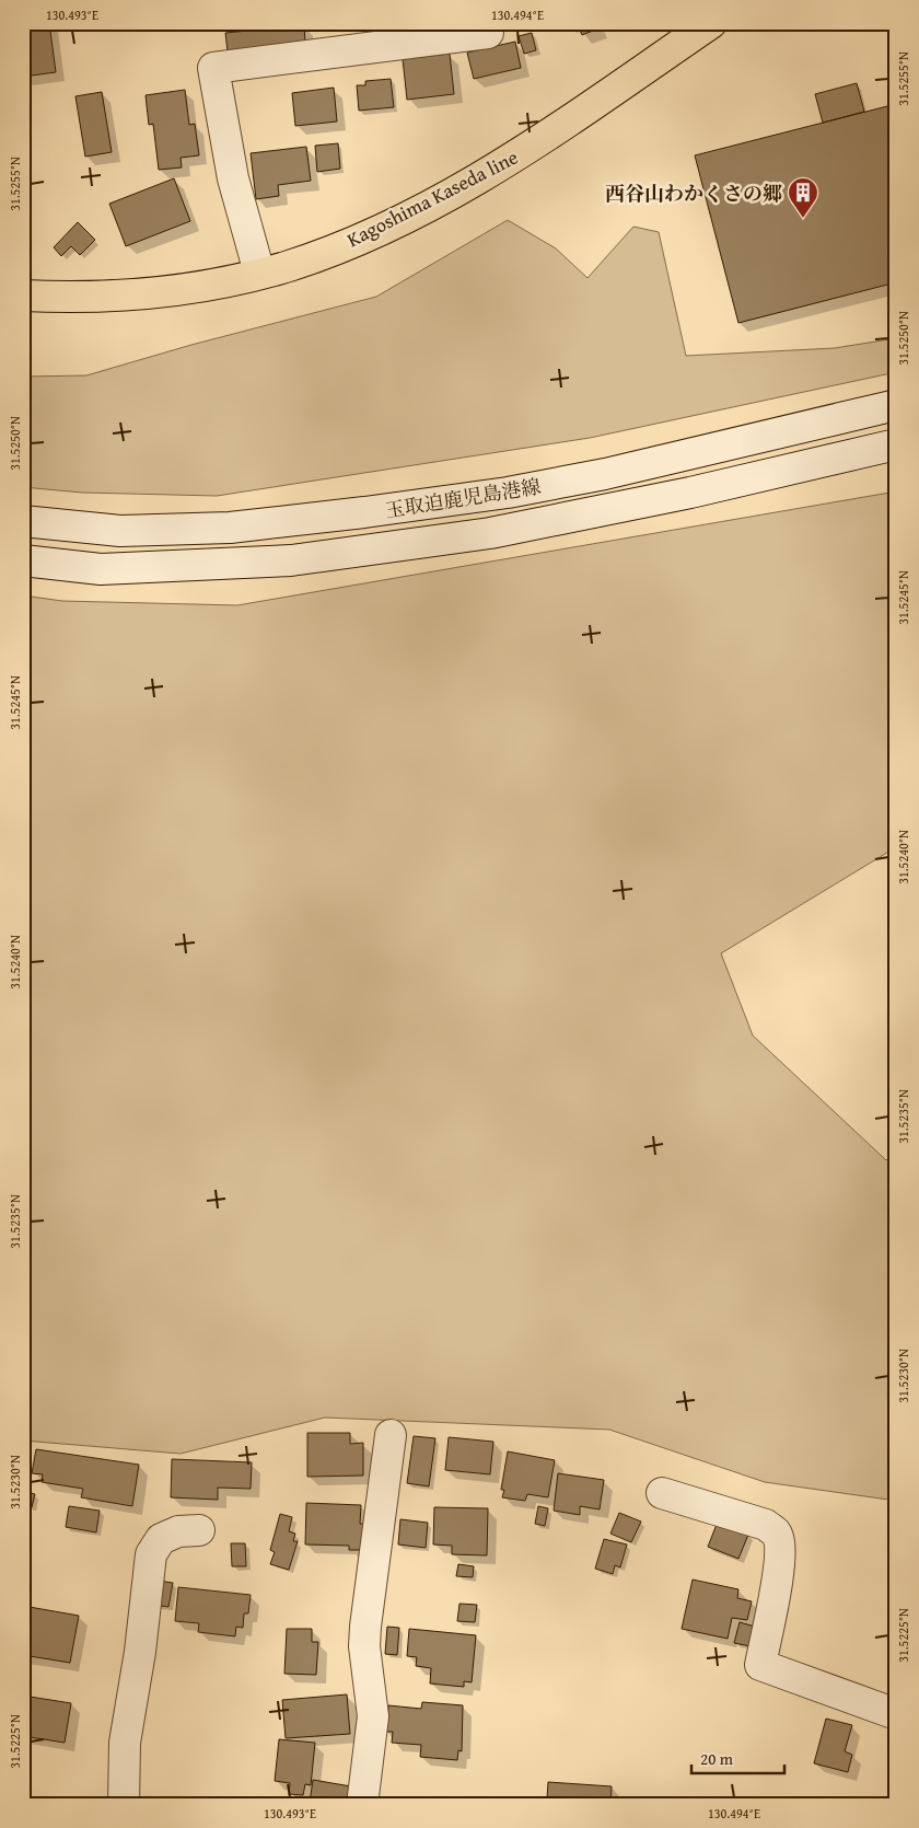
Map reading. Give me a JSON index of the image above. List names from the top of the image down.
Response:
{
  "streets": {
    "main road": ["Kagoshima Kaseda line", "玉取迫鹿児島港線"]
  },
  "places": {
    "building": ["西谷山わかくさの郷"]
  },
  "scale_bar": "20 m",
  "coordinates": [
    "130.493°E",
    "130.494°E",
    "31.5255°N",
    "31.5250°N",
    "31.5245°N",
    "31.5240°N",
    "31.5235°N",
    "31.5230°N",
    "31.5225°N"
  ]
}
